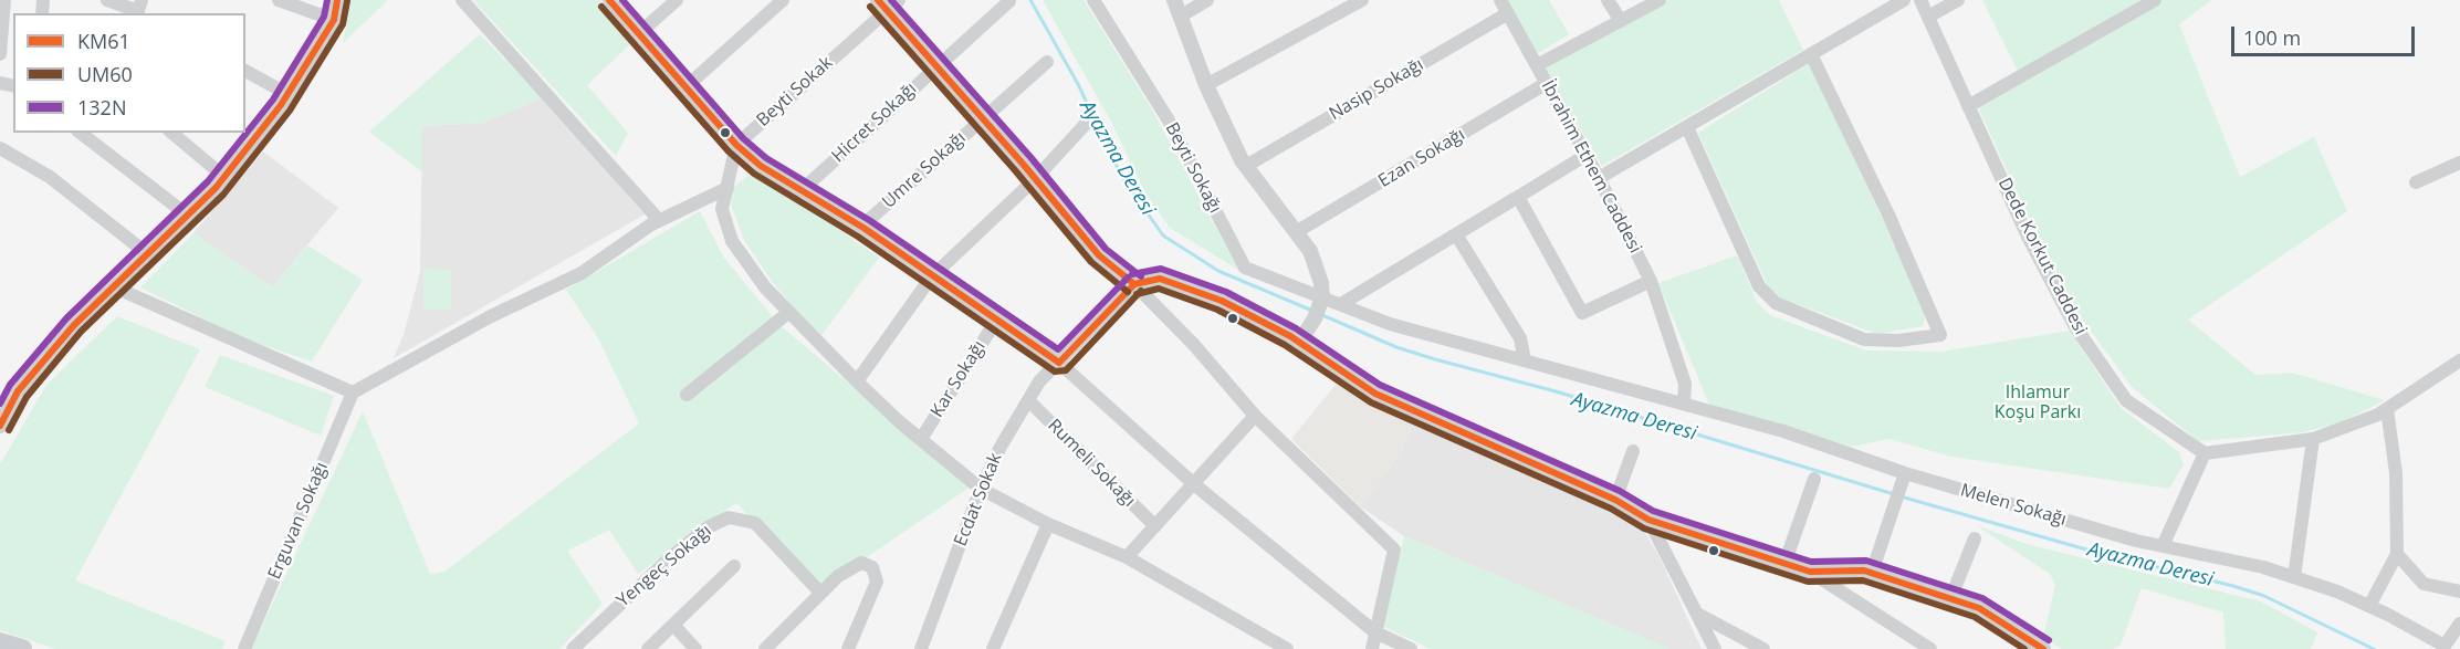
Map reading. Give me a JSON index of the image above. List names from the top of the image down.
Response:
{
  "streets": {
    "street": [
      "Nasip Sokağı",
      "Beyti Sokak",
      "Hicret Sokağı",
      "Ezan Sokağı",
      "İbrahim Ethem Caddesi",
      "Beyti Sokağı",
      "Umre Sokağı",
      "Dede Korkut Caddesi",
      "Kar Sokağı",
      "Rumeli Sokağı",
      "Ecdat Sokak",
      "Melen Sokağı",
      "Erguvan Sokağı",
      "Yengeç Sokağı"
    ]
  },
  "crossings": [
    ["Nasip Sokağı", "İbrahim Ethem Caddesi"],
    ["Ezan Sokağı", "İbrahim Ethem Caddesi"],
    ["İbrahim Ethem Caddesi", "Beyti Sokağı"],
    ["İbrahim Ethem Caddesi", "Melen Sokağı"],
    ["Beyti Sokağı", "Melen Sokağı"],
    ["Rumeli Sokağı", "Ecdat Sokak"]
  ],
  "water": ["Ayazma Deresi"],
  "parks": ["Ihlamur Koşu Parkı"],
  "lines": ["transit line KM61", "transit line 132N", "transit line UM60"],
  "legend": ["KM61", "UM60", "132N"],
  "scale_bar": "100 m"
}
